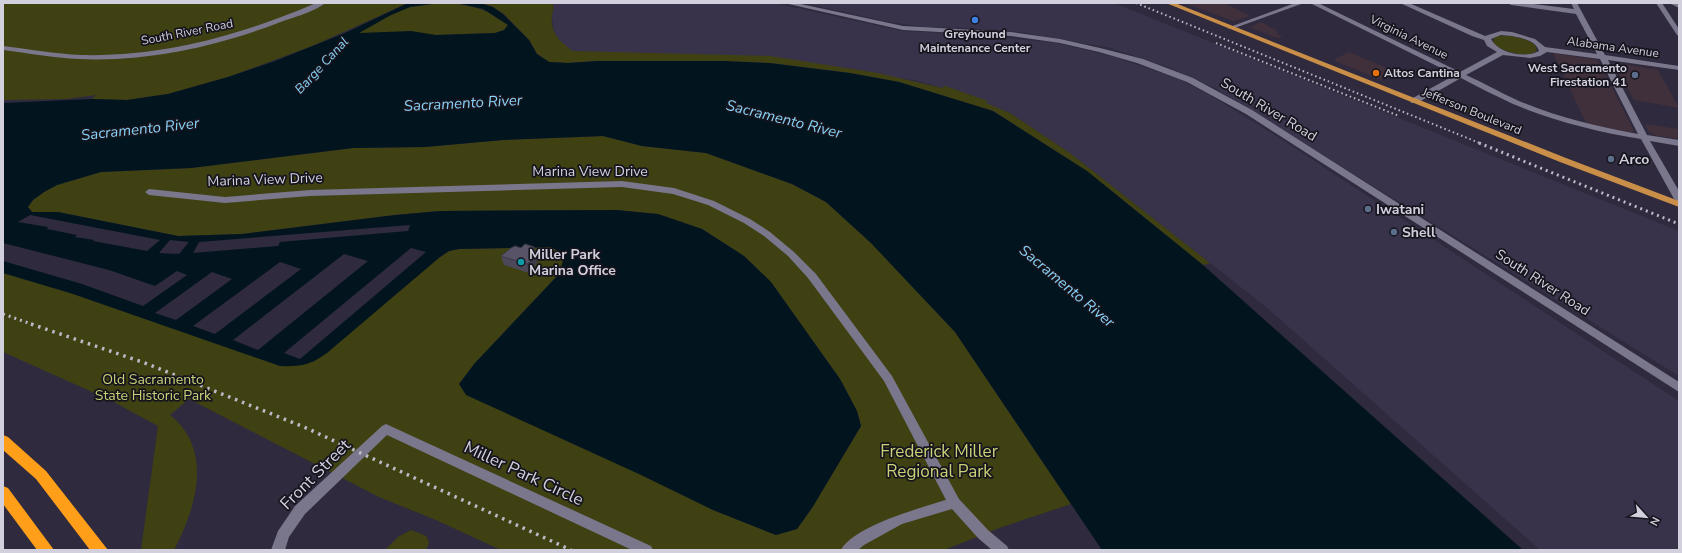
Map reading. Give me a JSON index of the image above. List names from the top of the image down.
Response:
{
  "streets": {
    "main road": ["Jefferson Boulevard"],
    "street": [
      "South River Road",
      "Virginia Avenue",
      "Alabama Avenue",
      "Marina View Drive",
      "Miller Park Circle",
      "Front Street"
    ]
  },
  "crossings": [
    ["Miller Park Circle", "Front Street"]
  ],
  "water": ["Barge Canal", "Sacramento River"],
  "parks": ["Old Sacramento State Historic Park", "Frederick Miller Regional Park"],
  "places": [
    "Greyhound Maintenance Center",
    "Altos Cantina",
    "West Sacramento Firestation 41",
    "Arco",
    "Iwatani",
    "Shell",
    "Miller Park Marina Office"
  ],
  "north": "bottom right"
}
